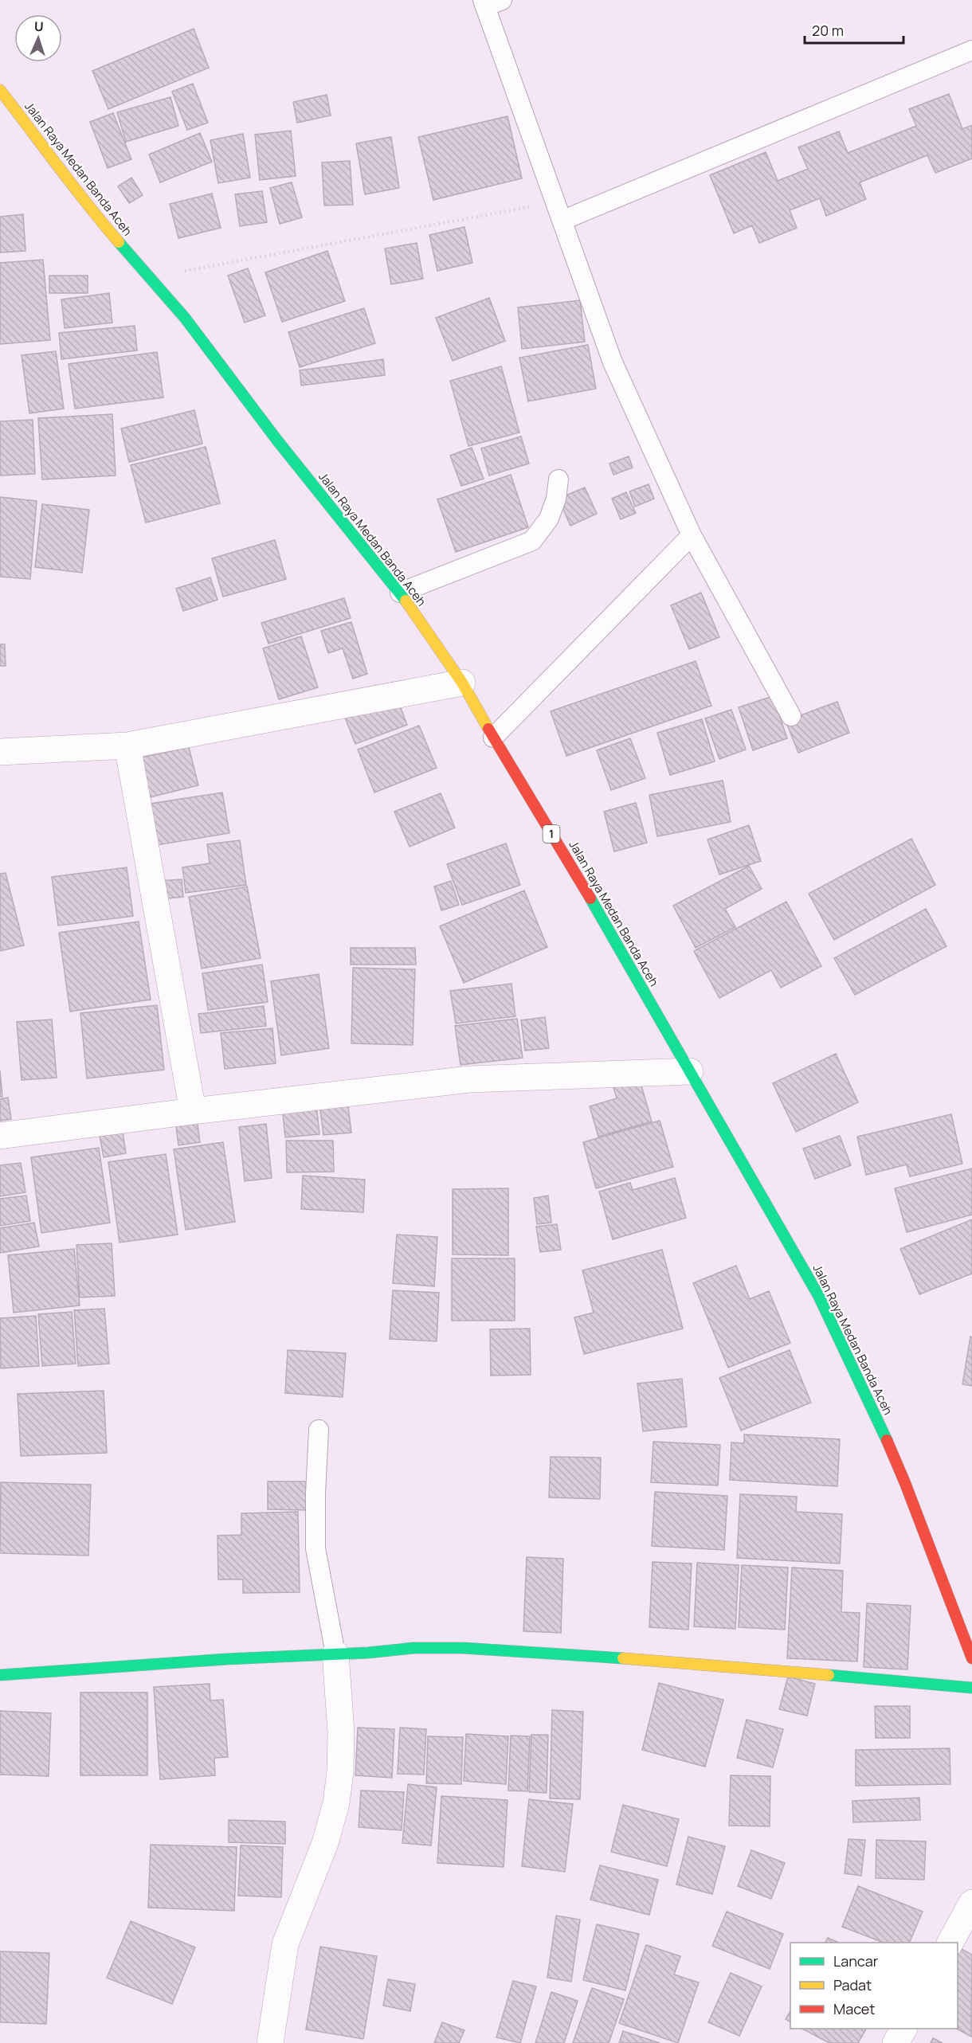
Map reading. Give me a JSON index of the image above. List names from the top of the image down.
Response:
{
  "streets": {
    "main road": ["Jalan Raya Medan Banda Aceh", "1"]
  },
  "legend": ["Lancar", "Padat", "Macet"],
  "scale_bar": "20 m",
  "north": "top"
}
